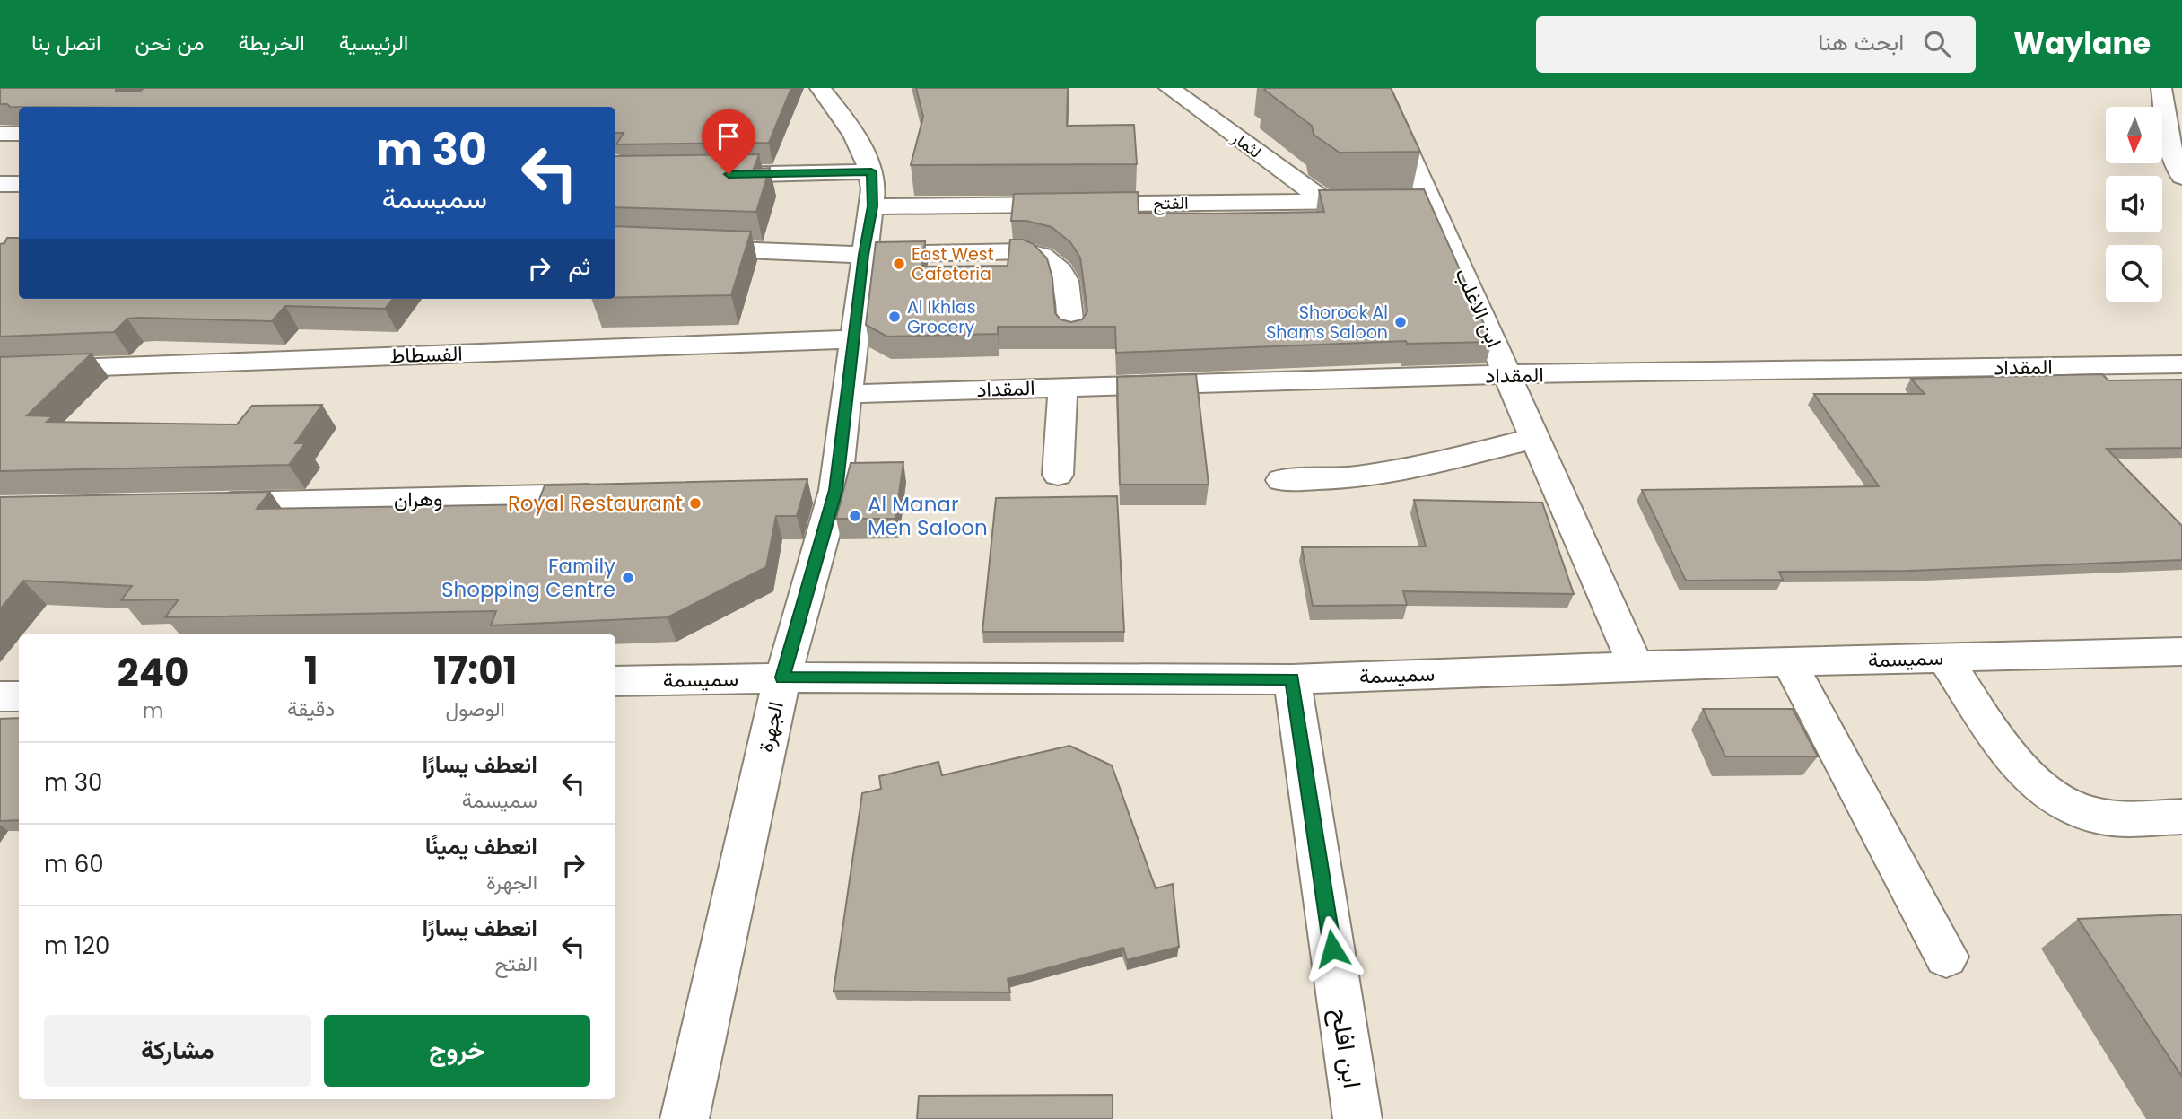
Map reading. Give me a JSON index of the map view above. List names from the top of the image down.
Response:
{
  "streets": {
    "street": [
      "لثمار",
      "الفتح",
      "ابن الاغلب",
      "الفسطاط",
      "المقداد",
      "وهران",
      "سميسمة",
      "الجهرة",
      "ابن افلح"
    ]
  },
  "crossings": [
    ["لثمار", "الفتح"],
    ["الفتح", "ابن الاغلب"],
    ["الفتح", "الجهرة"],
    ["ابن الاغلب", "المقداد"],
    ["ابن الاغلب", "سميسمة"],
    ["الفسطاط", "الجهرة"],
    ["المقداد", "الجهرة"],
    ["سميسمة", "الجهرة"],
    ["سميسمة", "ابن افلح"]
  ],
  "places": [
    "East West Cafeteria",
    "Al Ikhlas Grocery",
    "Shorook Al Shams Saloon",
    "Royal Restaurant",
    "Al Manar Men Saloon",
    "Family Shopping Centre"
  ],
  "north": "bottom",
  "page": {
    "header": "Waylane",
    "search": "ابحث هنا",
    "nav": [
      "الرئيسية",
      "الخريطة",
      "من نحن",
      "اتصل بنا"
    ],
    "turn": ["30 m", "سميسمة"],
    "then": "ثم",
    "eta": [
      "17:01",
      "الوصول",
      "1",
      "دقيقة",
      "240",
      "m"
    ],
    "list": [
      {
        "name": "انعطف يسارًا",
        "note": "سميسمة",
        "value": "30 m"
      },
      {
        "name": "انعطف يمينًا",
        "note": "الجهرة",
        "value": "60 m"
      },
      {
        "name": "انعطف يسارًا",
        "note": "الفتح",
        "value": "120 m"
      }
    ],
    "buttons": ["خروج", "مشاركة"]
  }
}
